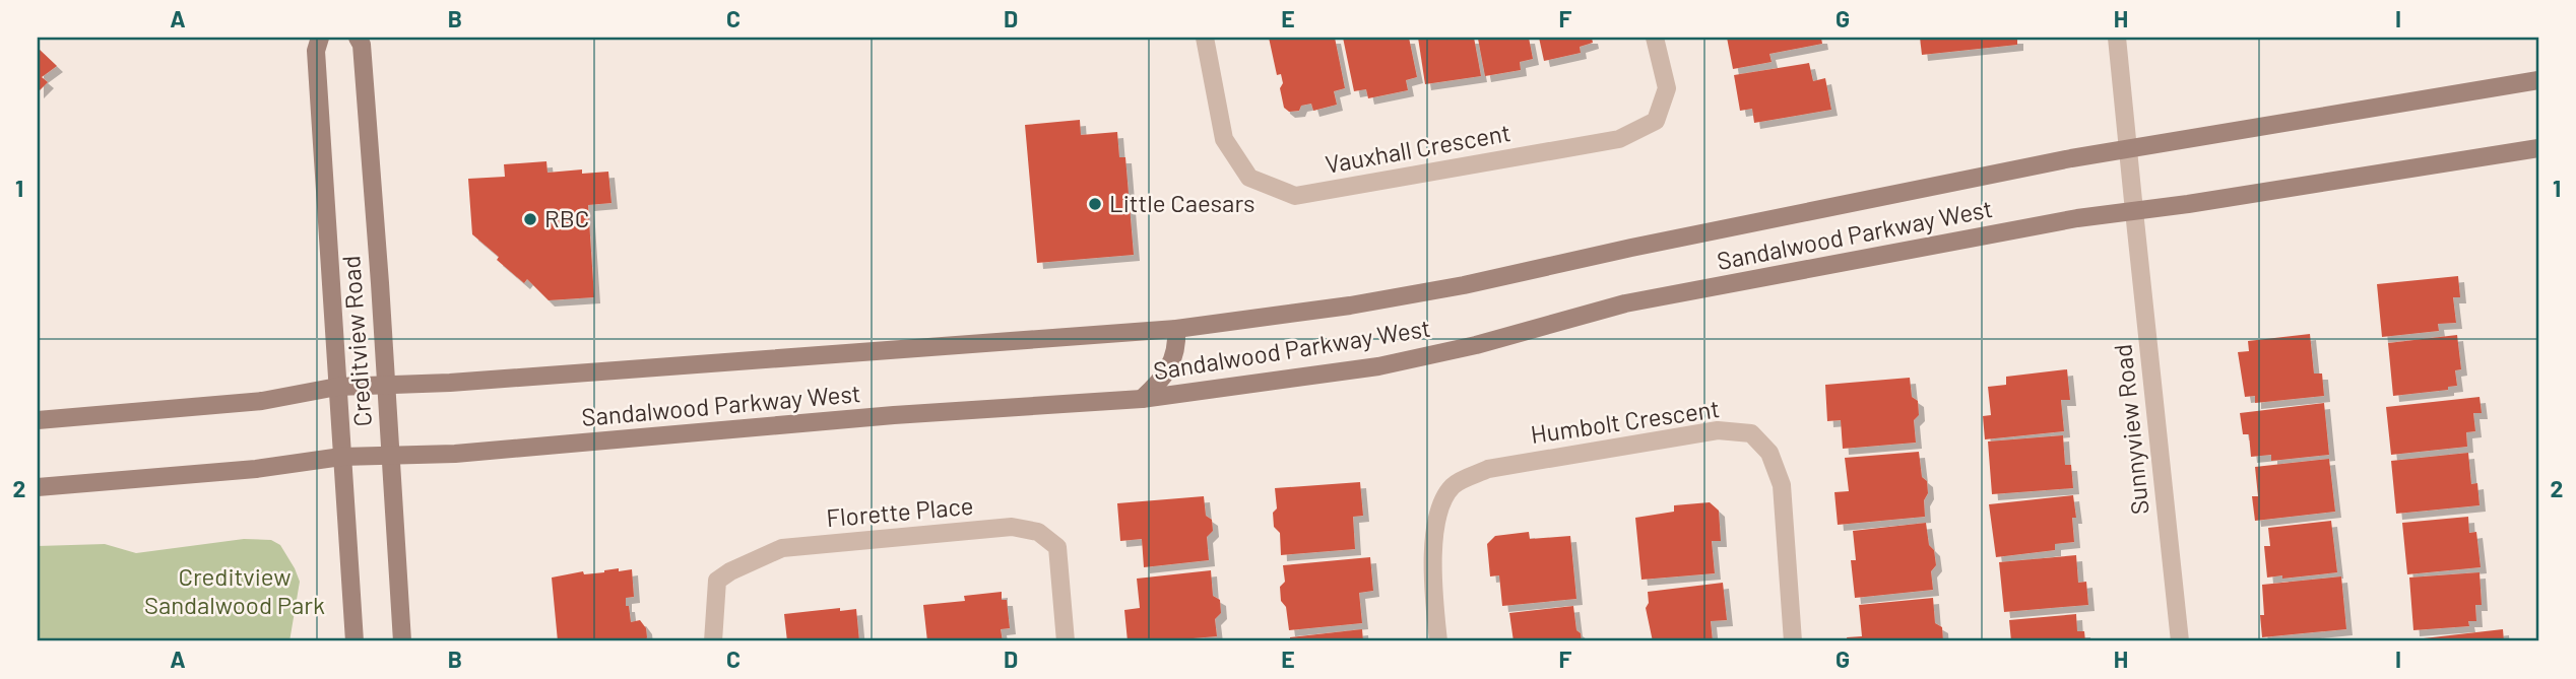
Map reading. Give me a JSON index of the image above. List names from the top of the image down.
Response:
{
  "streets": {
    "main road": ["Sandalwood Parkway West", "Creditview Road"],
    "street": [
      "Vauxhall Crescent",
      "Humbolt Crescent",
      "Sunnyview Road",
      "Florette Place"
    ]
  },
  "crossings": [
    ["Sandalwood Parkway West", "Creditview Road"],
    ["Sandalwood Parkway West", "Sunnyview Road"]
  ],
  "parks": ["Creditview Sandalwood Park"],
  "places": ["Little Caesars", "RBC"],
  "grid": {
    "columns": [
      "A",
      "B",
      "C",
      "D",
      "E",
      "F",
      "G",
      "H",
      "I"
    ],
    "rows": ["1", "2"]
  }
}
